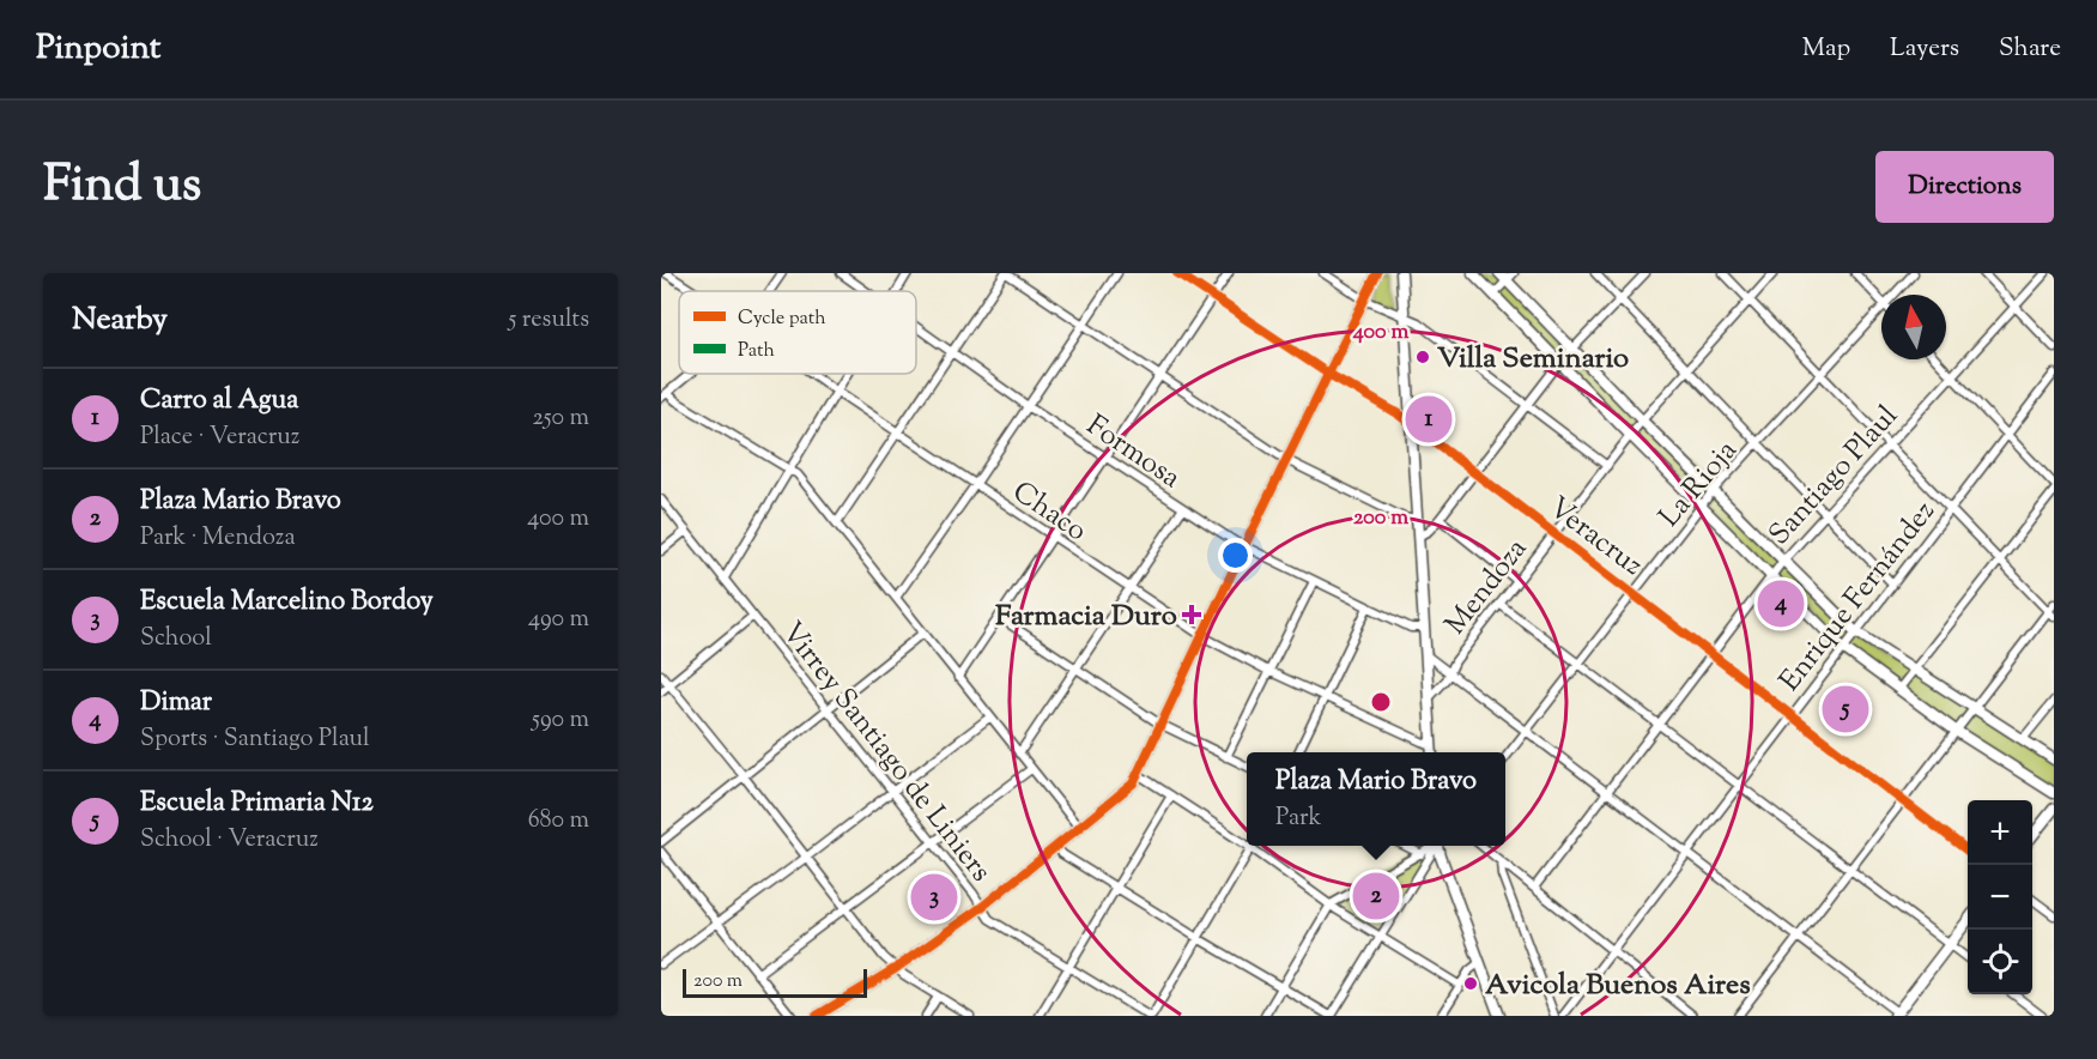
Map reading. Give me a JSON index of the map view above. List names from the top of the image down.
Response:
{
  "streets": {
    "street": [
      "Formosa",
      "Santiago Plaul",
      "La Rioja",
      "Chaco",
      "Veracruz",
      "Mendoza",
      "Enrique Fernández",
      "Virrey Santiago de Liniers"
    ]
  },
  "crossings": [
    ["Santiago Plaul", "Veracruz"],
    ["La Rioja", "Veracruz"],
    ["Veracruz", "Mendoza"],
    ["Veracruz", "Enrique Fernández"]
  ],
  "places": {
    "other": ["Villa Seminario", "Avicola Buenos Aires"],
    "health": ["Farmacia Duro"]
  },
  "legend": ["Cycle path", "Path"],
  "scale_bar": "200 m",
  "north": "top",
  "page": {
    "header": "Pinpoint",
    "nav": ["Map", "Layers", "Share"],
    "title": "Find us",
    "buttons": "Directions",
    "heading": ["Nearby", "5 results"],
    "list": [
      {
        "mark": "1",
        "name": "Carro al Agua",
        "note": "Place · Veracruz",
        "value": "250 m"
      },
      {
        "mark": "2",
        "name": "Plaza Mario Bravo",
        "note": "Park · Mendoza",
        "value": "400 m"
      },
      {
        "mark": "3",
        "name": "Escuela Marcelino Bordoy",
        "note": "School",
        "value": "490 m"
      },
      {
        "mark": "4",
        "name": "Dimar",
        "note": "Sports · Santiago Plaul",
        "value": "590 m"
      },
      {
        "mark": "5",
        "name": "Escuela Primaria N12",
        "note": "School · Veracruz",
        "value": "680 m"
      }
    ],
    "pins": [
      "1",
      "4",
      "5",
      "2",
      "3"
    ],
    "popup": ["Plaza Mario Bravo", "Park"],
    "map_buttons": ["+", "−"],
    "scale": "200 m"
  },
  "rings": ["400 m", "200 m"]
}
